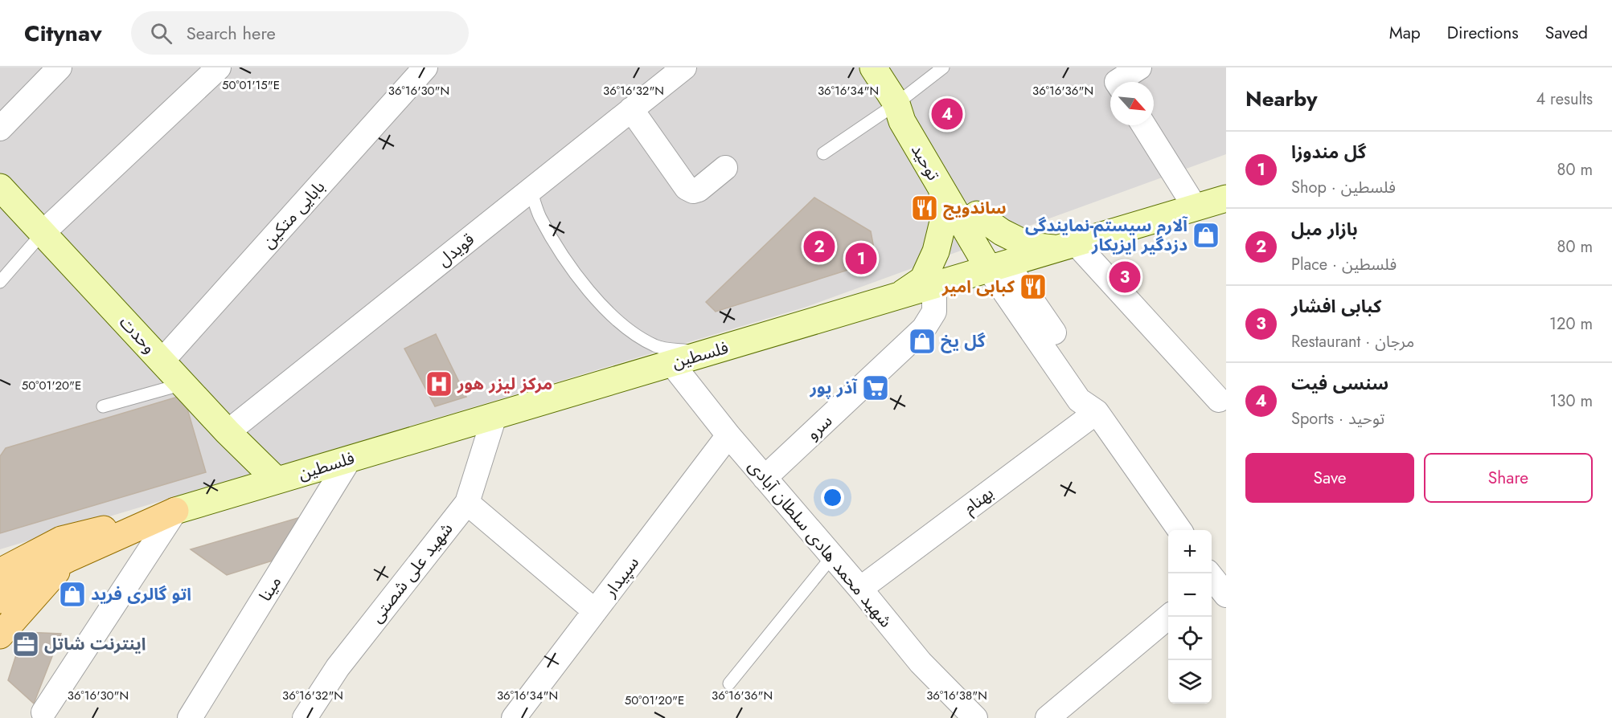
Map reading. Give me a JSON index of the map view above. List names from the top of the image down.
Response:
{
  "streets": {
    "main road": ["توحید", "وحدت", "فلسطین"],
    "street": [
      "بابایی متکین",
      "قویدل",
      "سرو",
      "بهنام",
      "شهید محمد هادی سلطان آبادی",
      "شهید علی شصتی",
      "سپیدار",
      "مینا"
    ]
  },
  "crossings": [
    ["توحید", "فلسطین"],
    ["بابایی متکین", "وحدت"],
    ["قویدل", "وحدت"],
    ["وحدت", "فلسطین"],
    ["فلسطین", "سرو"],
    ["فلسطین", "شهید محمد هادی سلطان آبادی"],
    ["فلسطین", "شهید علی شصتی"],
    ["فلسطین", "مینا"],
    ["سرو", "شهید محمد هادی سلطان آبادی"],
    ["بهنام", "شهید محمد هادی سلطان آبادی"],
    ["شهید محمد هادی سلطان آبادی", "سپیدار"]
  ],
  "places": {
    "restaurant": ["ساندویج", "کبابی امیر"],
    "shop": ["آلارم سیستم-نمایندگی دزدگیر ایزیکار", "گل یخ", "اتو گالری فرید"],
    "hospital": ["مرکز لیزر هور"],
    "supermarket": ["آذر پور"],
    "office": ["اینترنت شاتل"]
  },
  "north": "bottom right",
  "page": {
    "header": "Citynav",
    "search": "Search here",
    "nav": ["Map", "Directions", "Saved"],
    "heading": ["Nearby", "4 results"],
    "pins": [
      "4",
      "2",
      "1",
      "3"
    ],
    "list": [
      {
        "mark": "1",
        "name": "گل مندوزا",
        "note": "Shop · فلسطین",
        "value": "80 m"
      },
      {
        "mark": "2",
        "name": "بازار مبل",
        "note": "Place · فلسطین",
        "value": "80 m"
      },
      {
        "mark": "3",
        "name": "کبابی افشار",
        "note": "Restaurant · مرجان",
        "value": "120 m"
      },
      {
        "mark": "4",
        "name": "سنسی فیت",
        "note": "Sports · توحید",
        "value": "130 m"
      }
    ],
    "buttons": ["Save", "Share"],
    "map_buttons": ["+", "−"]
  },
  "coordinates": [
    "50°01'15\"E",
    "36°16'30\"N",
    "36°16'32\"N",
    "36°16'34\"N",
    "36°16'36\"N",
    "50°01'20\"E",
    "36°16'38\"N"
  ]
}
